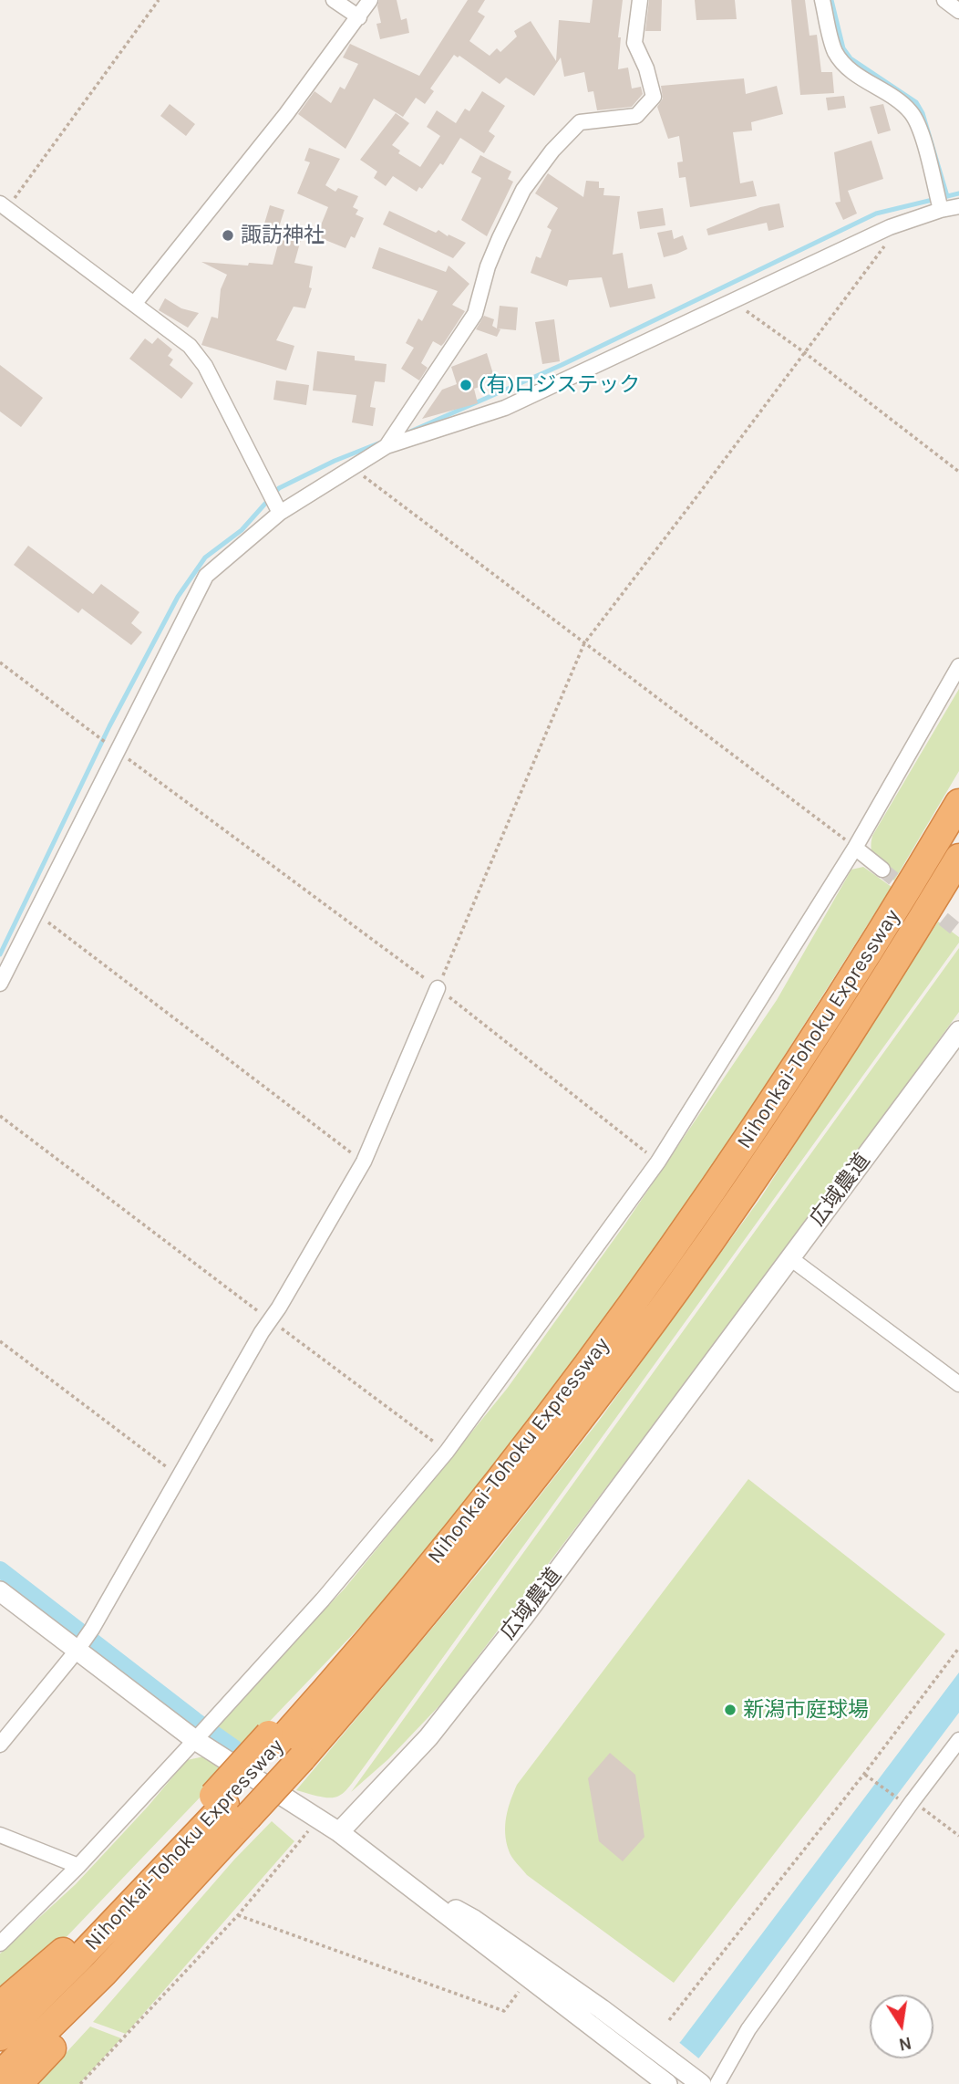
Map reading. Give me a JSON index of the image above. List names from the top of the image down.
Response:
{
  "streets": {
    "highway": ["Nihonkai-Tohoku Expressway"],
    "street": ["広域農道"]
  },
  "places": ["諏訪神社", "(有)ロジステック", "新潟市庭球場"],
  "north": "bottom"
}
